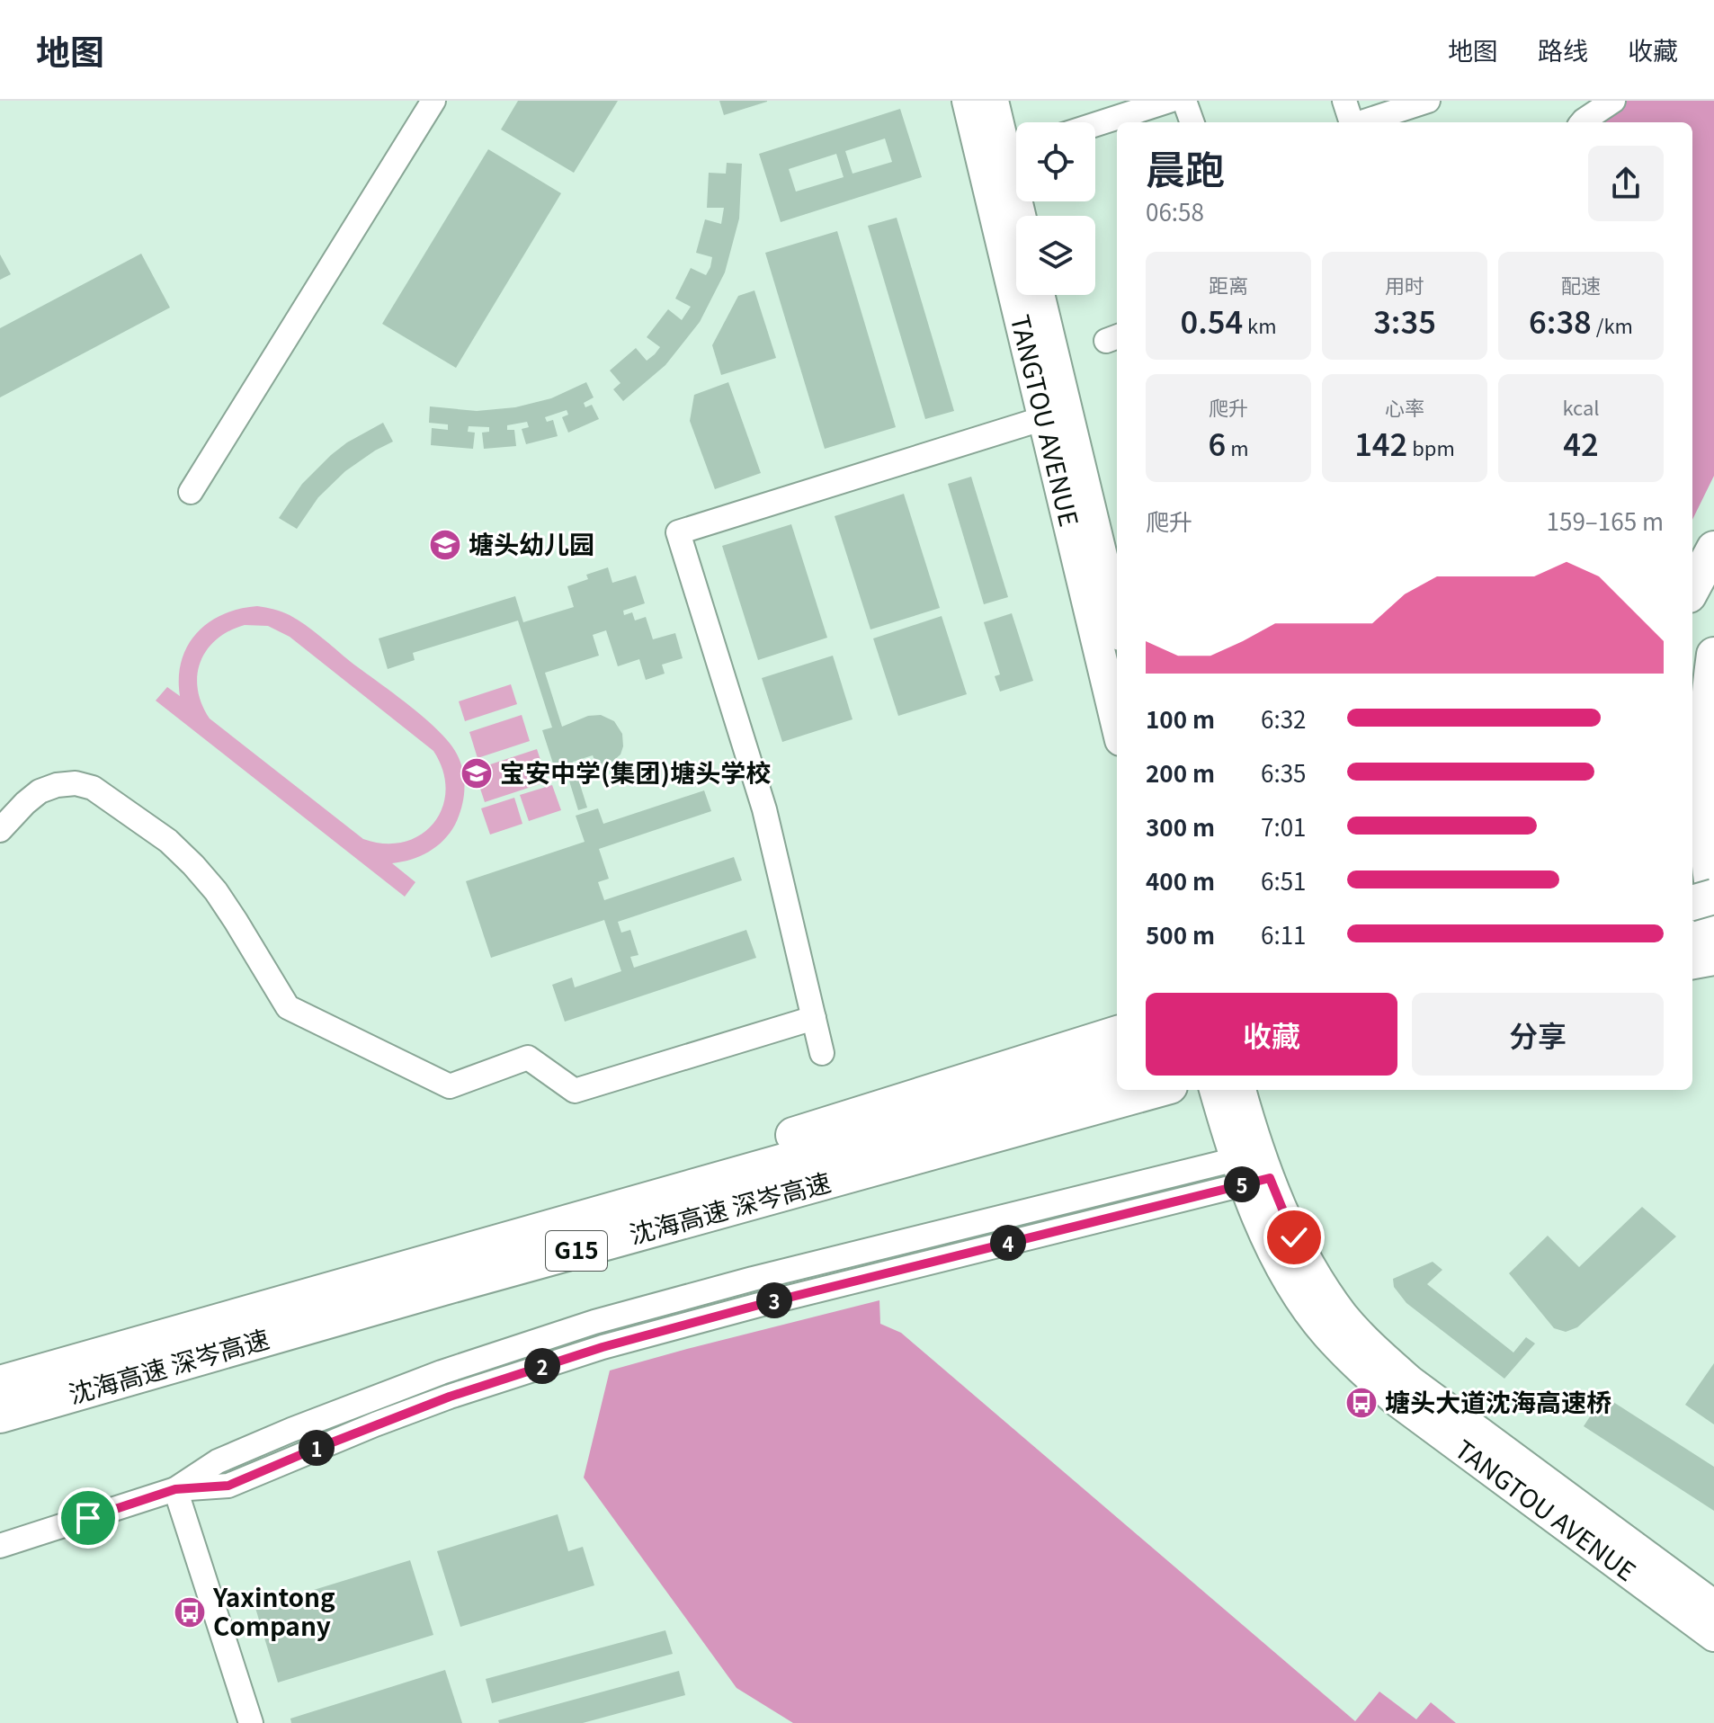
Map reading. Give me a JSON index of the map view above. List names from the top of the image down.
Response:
{
  "streets": {
    "highway": ["沈海高速 深岑高速", "G15"],
    "main road": ["TANGTOU AVENUE"]
  },
  "places": {
    "school or university": ["塘头幼儿园", "宝安中学(集团)塘头学校"],
    "bus stop": ["塘头大道沈海高速桥", "Yaxintong Company"]
  },
  "page": {
    "header": "地图",
    "nav": ["地图", "路线", "收藏"],
    "heading": ["晨跑", "06:58"],
    "stats": [
      ["距离", "0.54 km"],
      ["用时", "3:35"],
      ["配速", "6:38 /km"],
      ["爬升", "6 m"],
      ["心率", "142 bpm"],
      ["kcal", "42"]
    ],
    "chart": ["爬升", "159–165 m"],
    "list": [
      {
        "name": "100 m",
        "note": "6:32"
      },
      {
        "name": "200 m",
        "note": "6:35"
      },
      {
        "name": "300 m",
        "note": "7:01"
      },
      {
        "name": "400 m",
        "note": "6:51"
      },
      {
        "name": "500 m",
        "note": "6:11"
      }
    ],
    "buttons": ["收藏", "分享"],
    "pins": [
      "5",
      "4",
      "3",
      "2",
      "1"
    ]
  }
}
